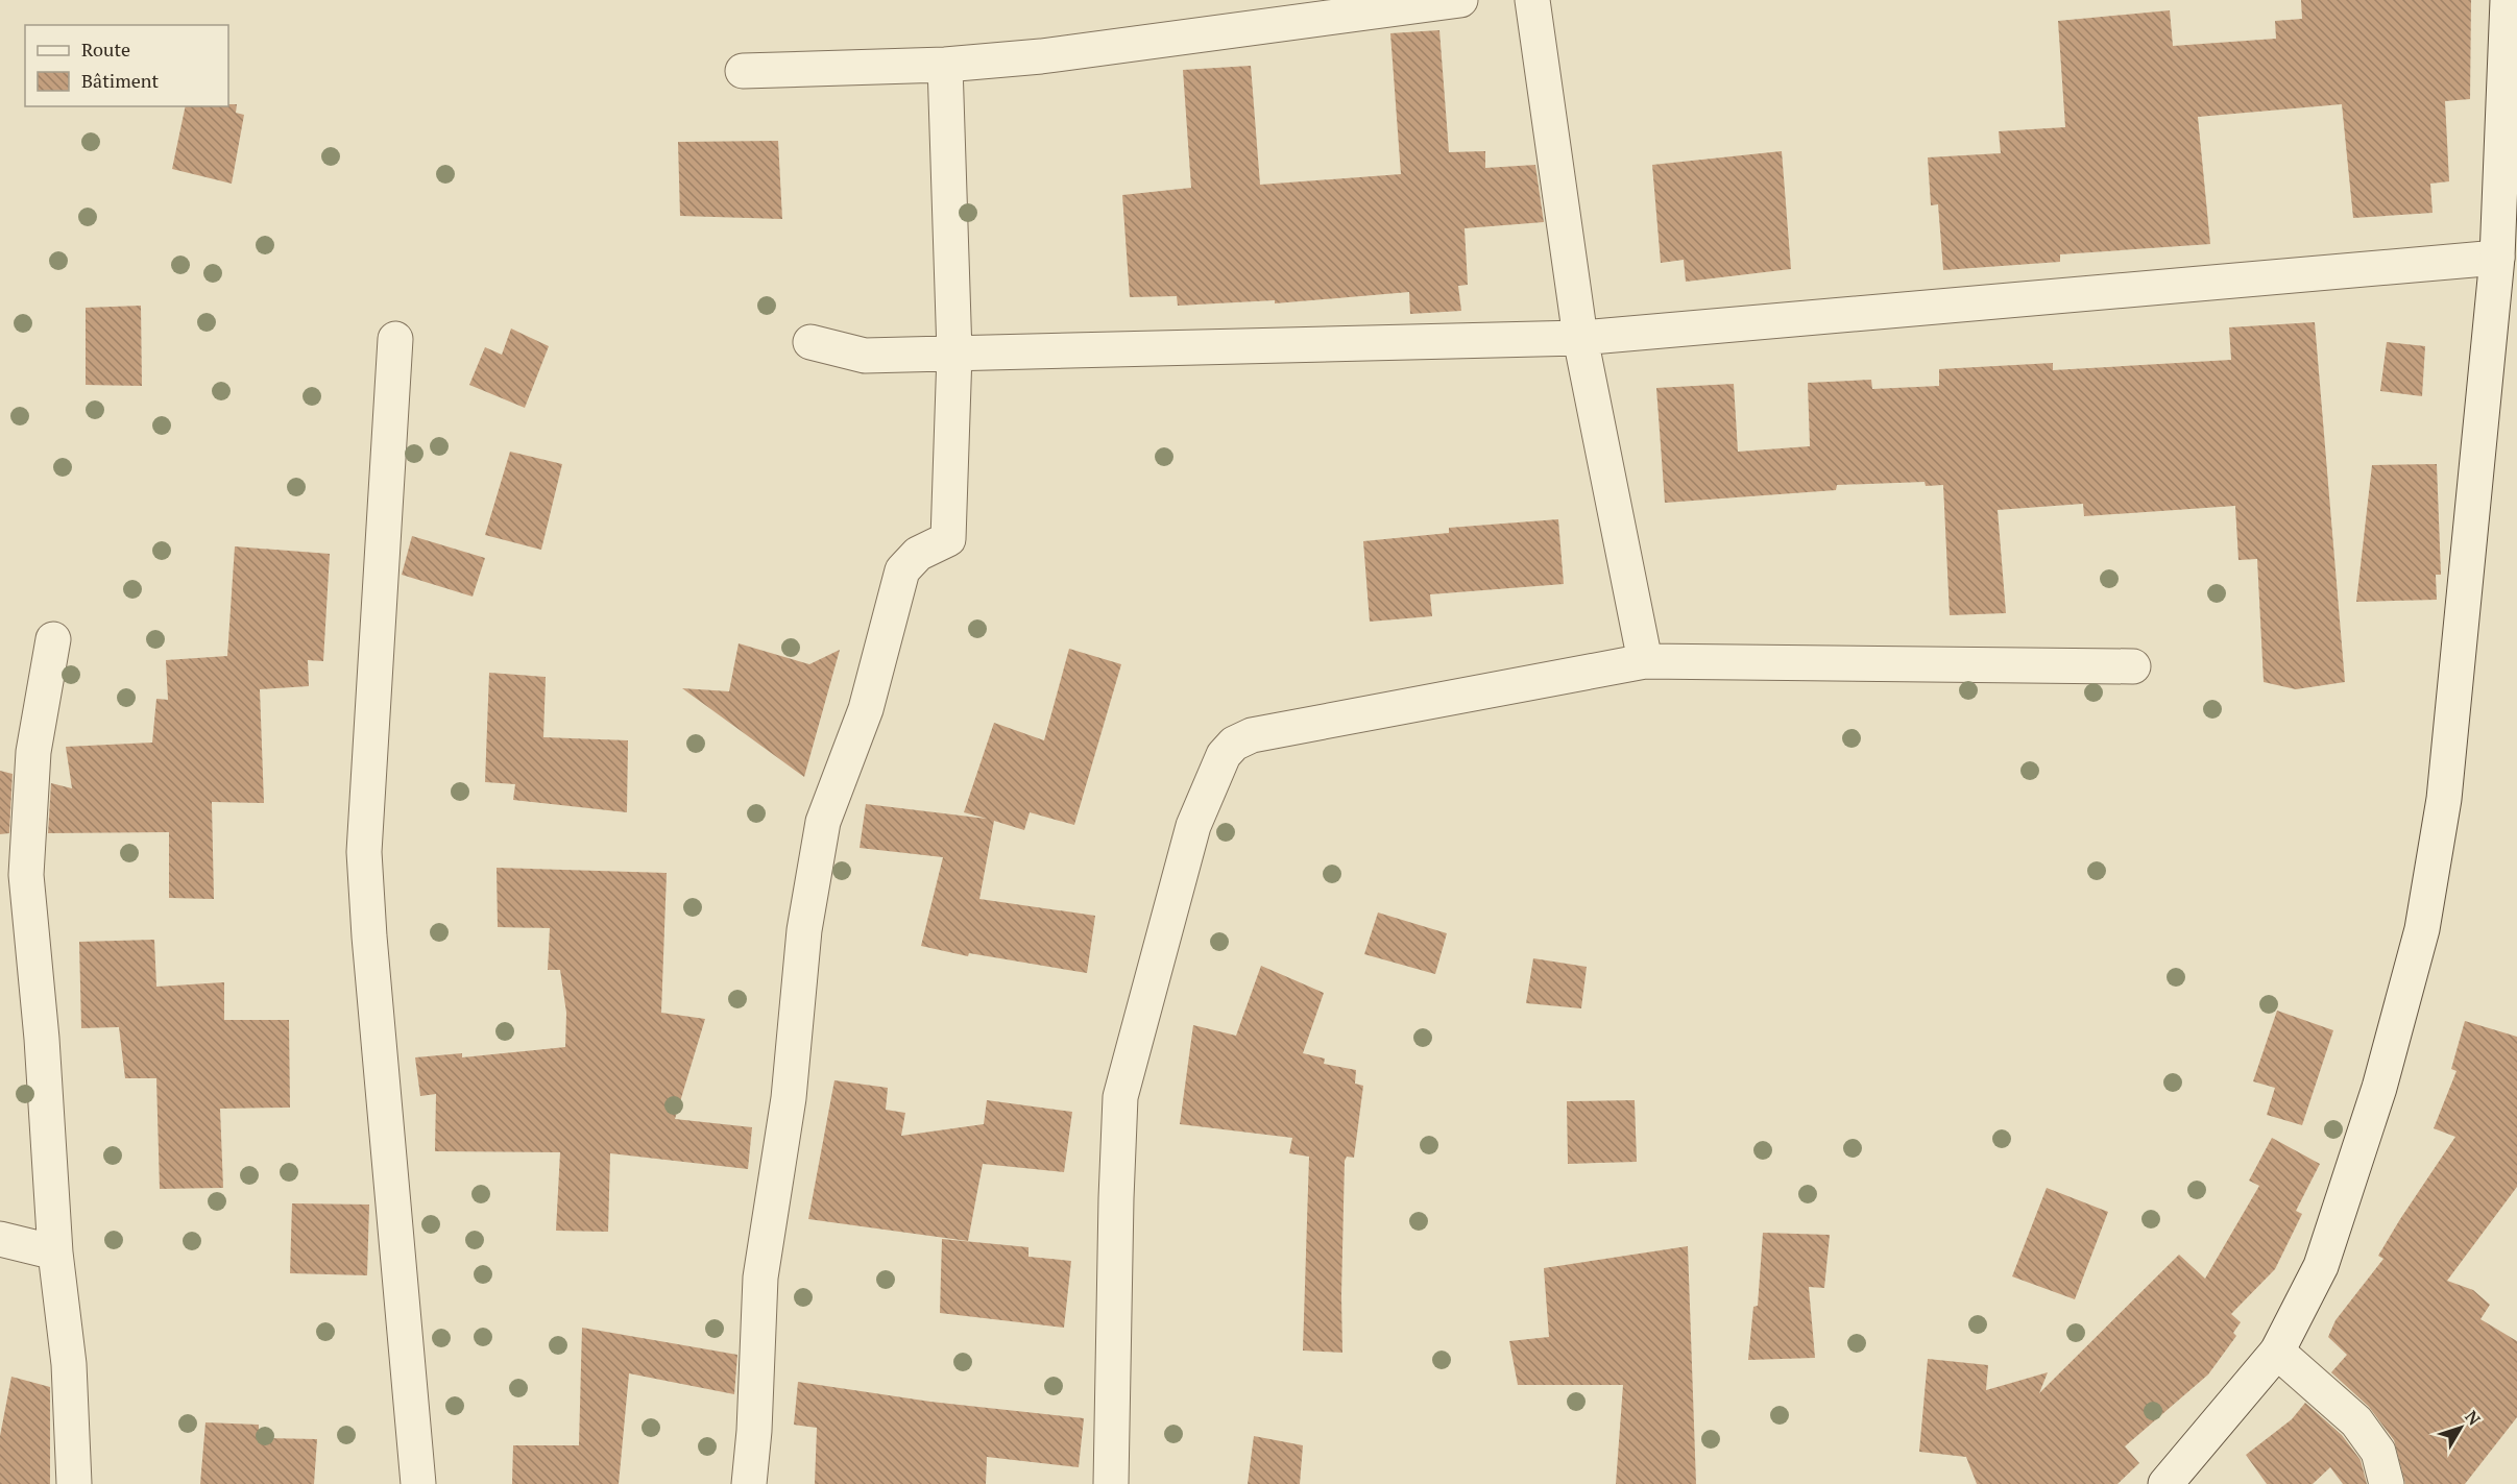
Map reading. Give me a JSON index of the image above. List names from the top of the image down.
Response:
{
  "legend": ["Route", "Bâtiment"],
  "north": "top right"
}
